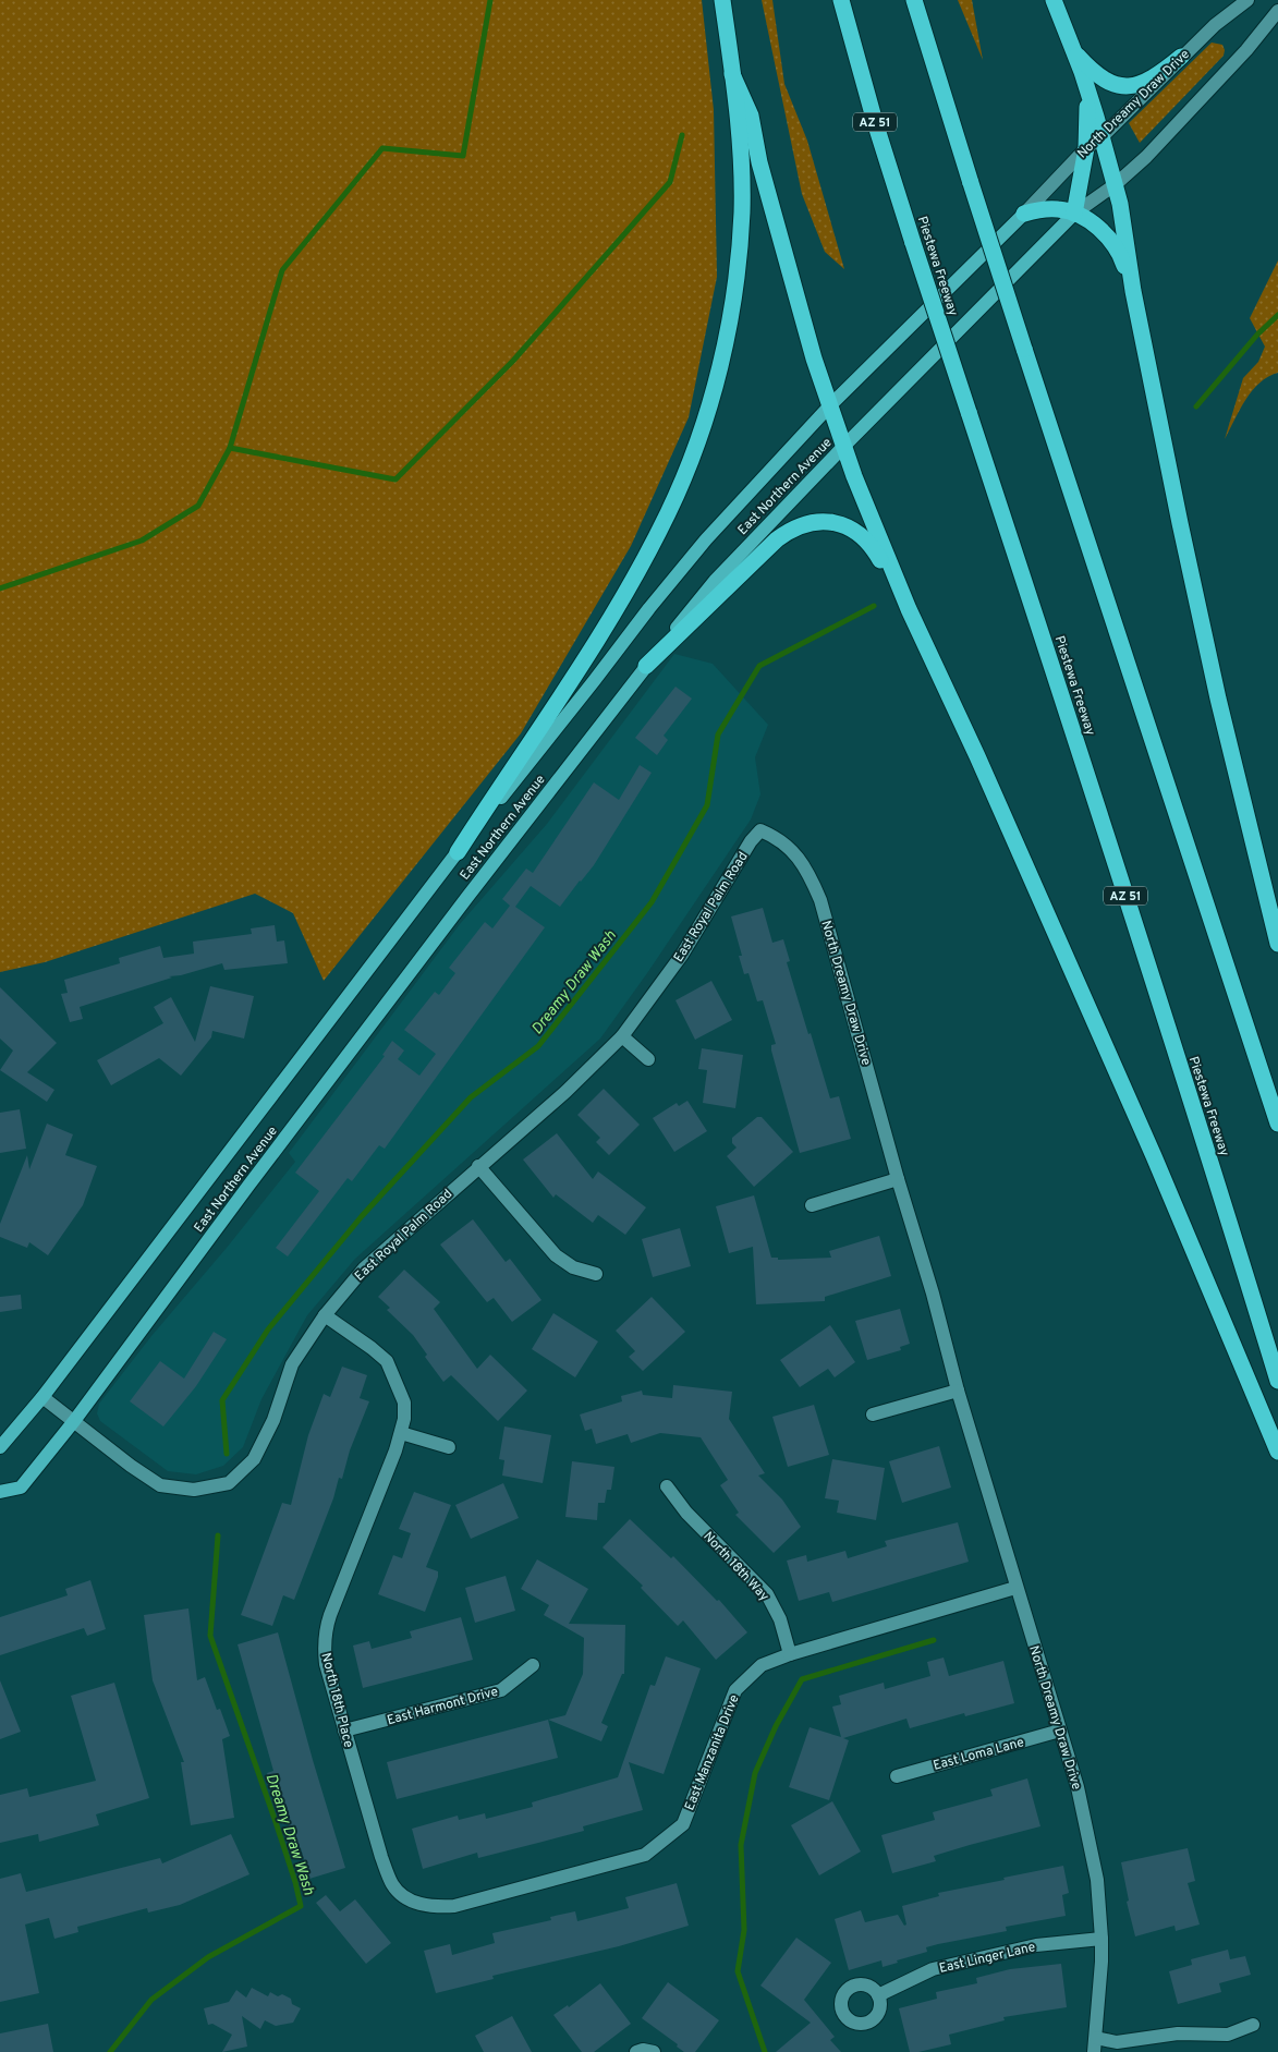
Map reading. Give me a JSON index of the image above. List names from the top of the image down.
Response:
{
  "streets": {
    "highway": ["AZ 51", "Piestewa Freeway"],
    "main road": ["East Northern Avenue"],
    "street": [
      "North Dreamy Draw Drive",
      "East Royal Palm Road",
      "North 18th Way",
      "North 18th Place",
      "East Harmont Drive",
      "East Manzanita Drive",
      "East Loma Lane",
      "East Linger Lane"
    ]
  },
  "crossings": [
    ["North Dreamy Draw Drive", "East Northern Avenue"],
    ["North Dreamy Draw Drive", "East Royal Palm Road"],
    ["North Dreamy Draw Drive", "East Manzanita Drive"],
    ["North Dreamy Draw Drive", "East Loma Lane"],
    ["North Dreamy Draw Drive", "East Linger Lane"],
    ["East Northern Avenue", "East Royal Palm Road"],
    ["East Royal Palm Road", "North 18th Place"],
    ["North 18th Way", "East Manzanita Drive"],
    ["North 18th Place", "East Harmont Drive"],
    ["North 18th Place", "East Manzanita Drive"]
  ],
  "water": ["Dreamy Draw Wash"]
}
